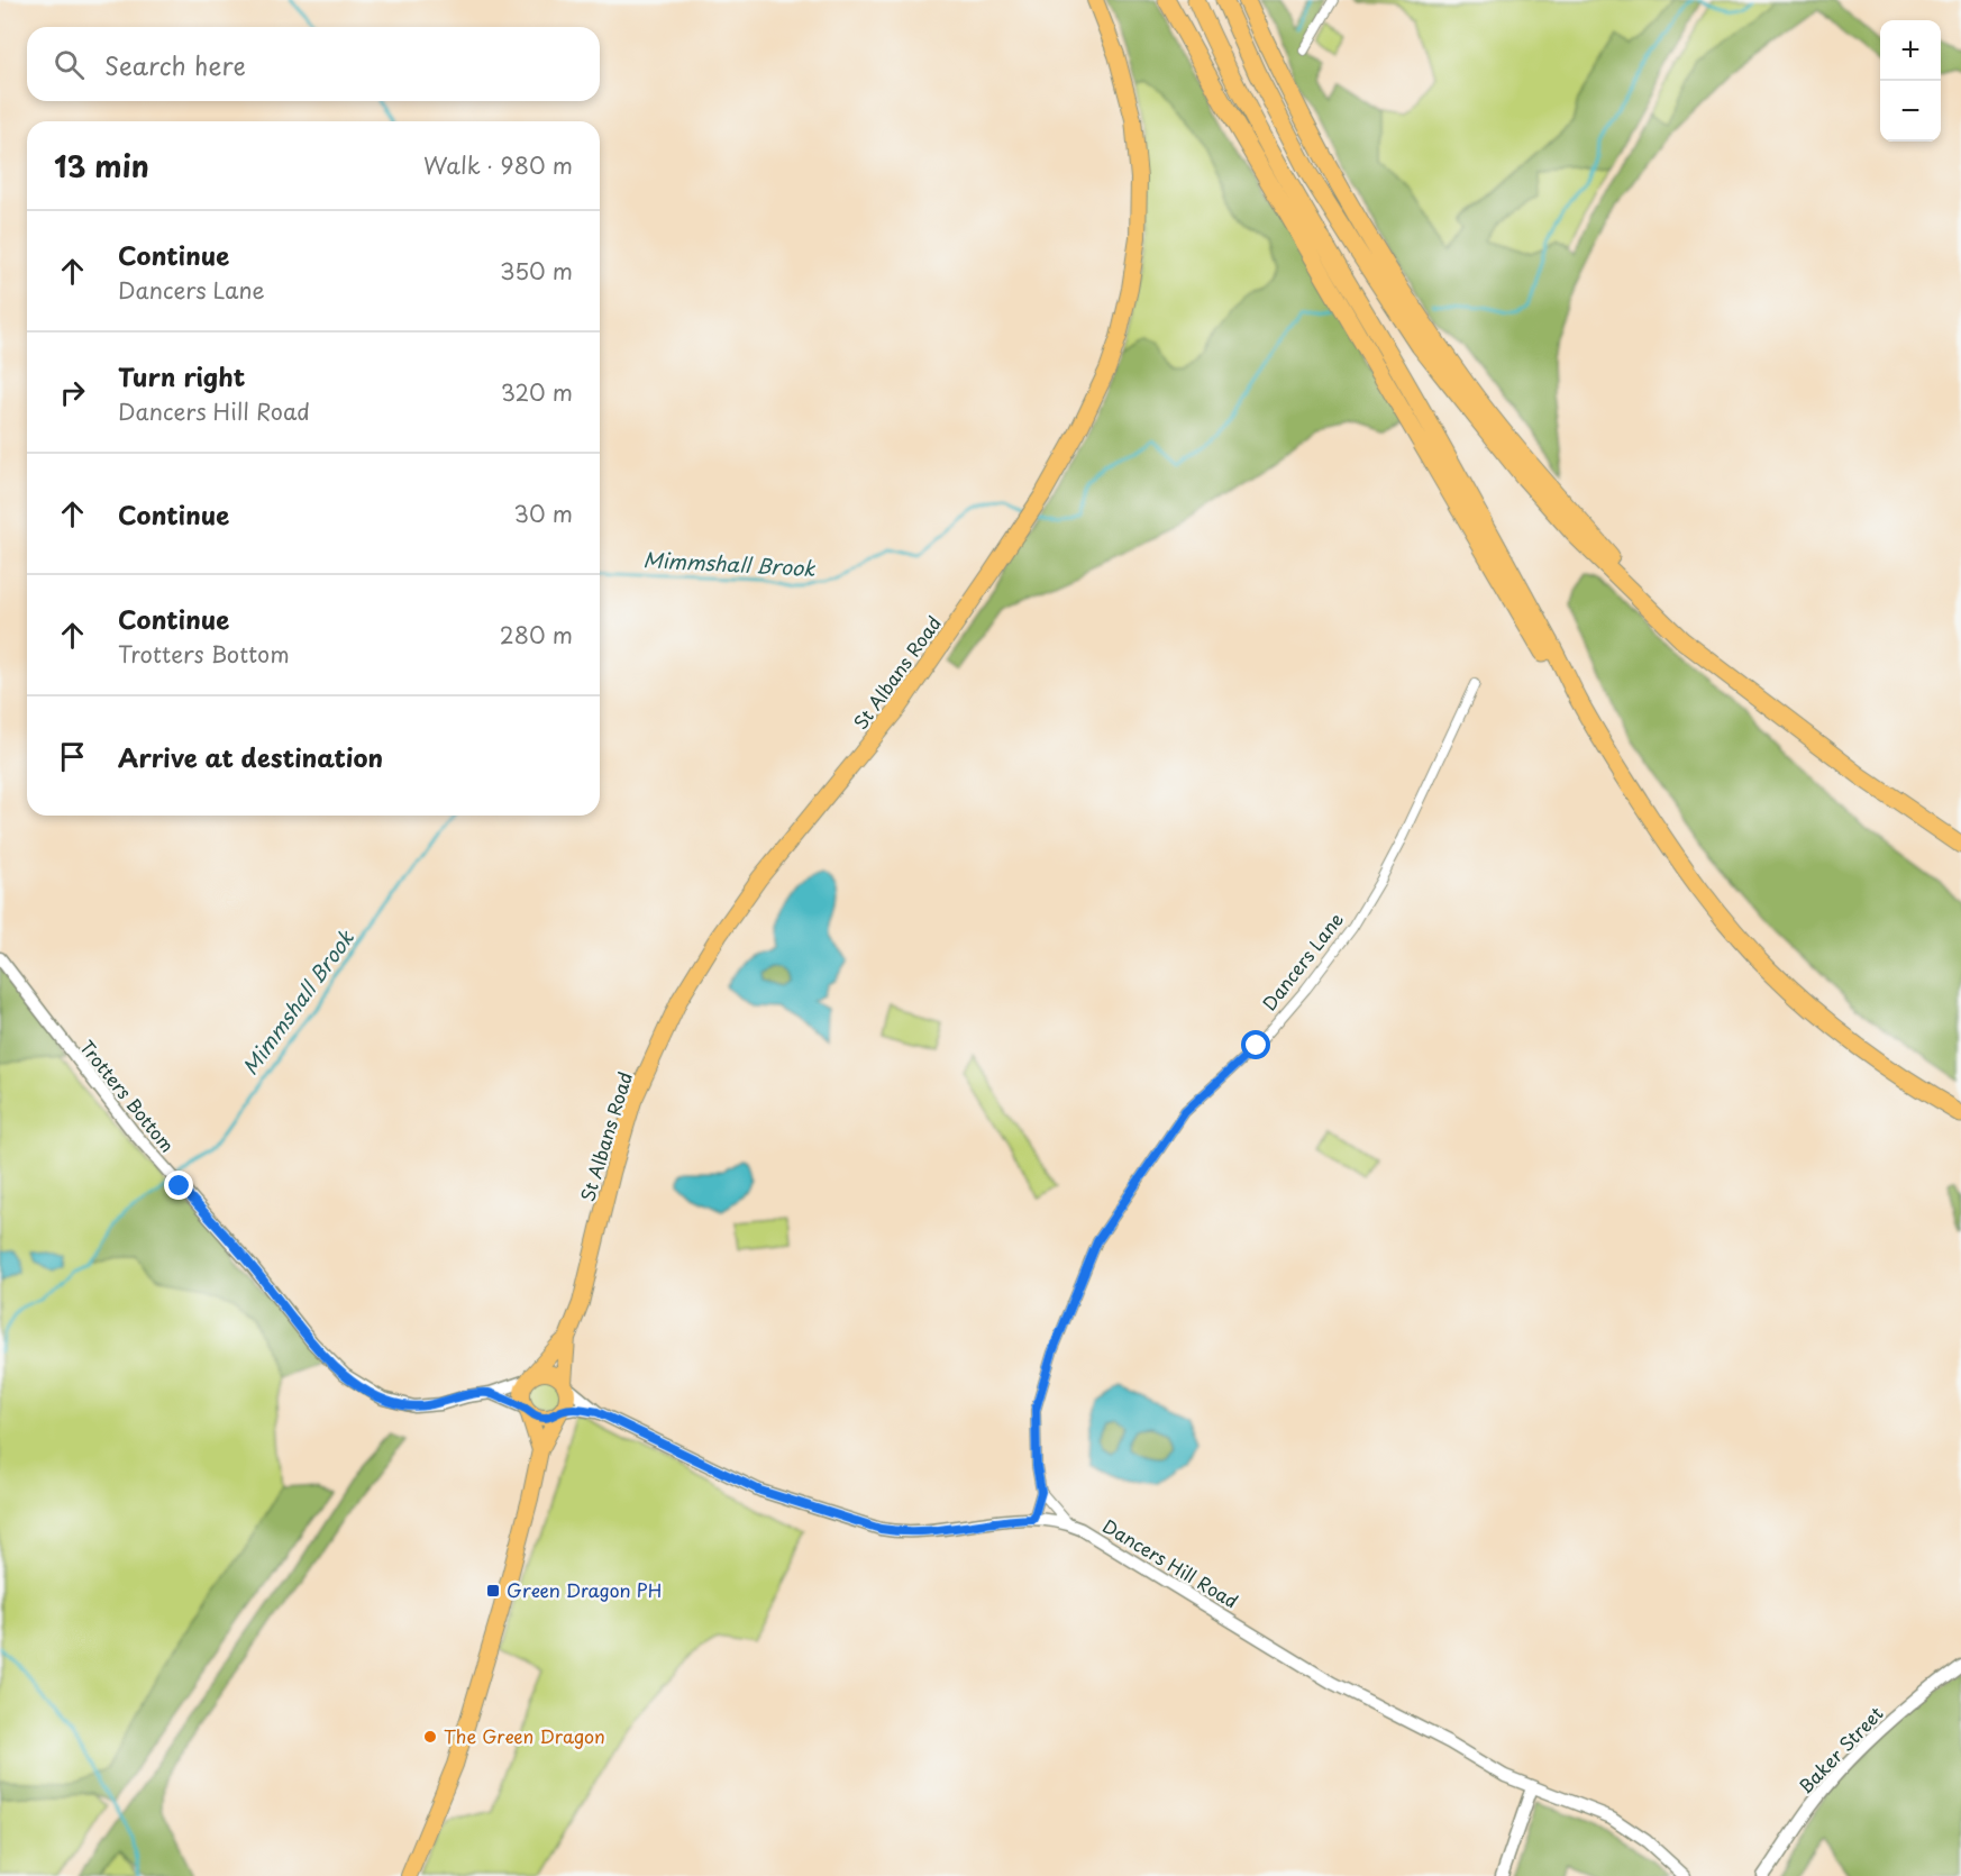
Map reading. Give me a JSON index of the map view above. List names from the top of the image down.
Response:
{
  "streets": {
    "main road": ["St Albans Road"],
    "street": [
      "Dancers Lane",
      "Trotters Bottom",
      "Dancers Hill Road",
      "Baker Street"
    ]
  },
  "crossings": [
    ["St Albans Road", "Trotters Bottom"],
    ["St Albans Road", "Dancers Hill Road"],
    ["Dancers Lane", "Dancers Hill Road"],
    ["Trotters Bottom", "Dancers Hill Road"]
  ],
  "water": ["Mimmshall Brook"],
  "places": {
    "transit": ["Green Dragon PH"],
    "other": ["The Green Dragon"]
  },
  "page": {
    "map_buttons": ["+", "−"],
    "search": "Search here",
    "heading": ["13 min", "Walk · 980 m"],
    "list": [
      ["Continue", "Dancers Lane", "350 m"],
      ["Turn right", "Dancers Hill Road", "320 m"],
      ["Continue", "30 m"],
      ["Continue", "Trotters Bottom", "280 m"],
      "Arrive at destination"
    ]
  }
}
